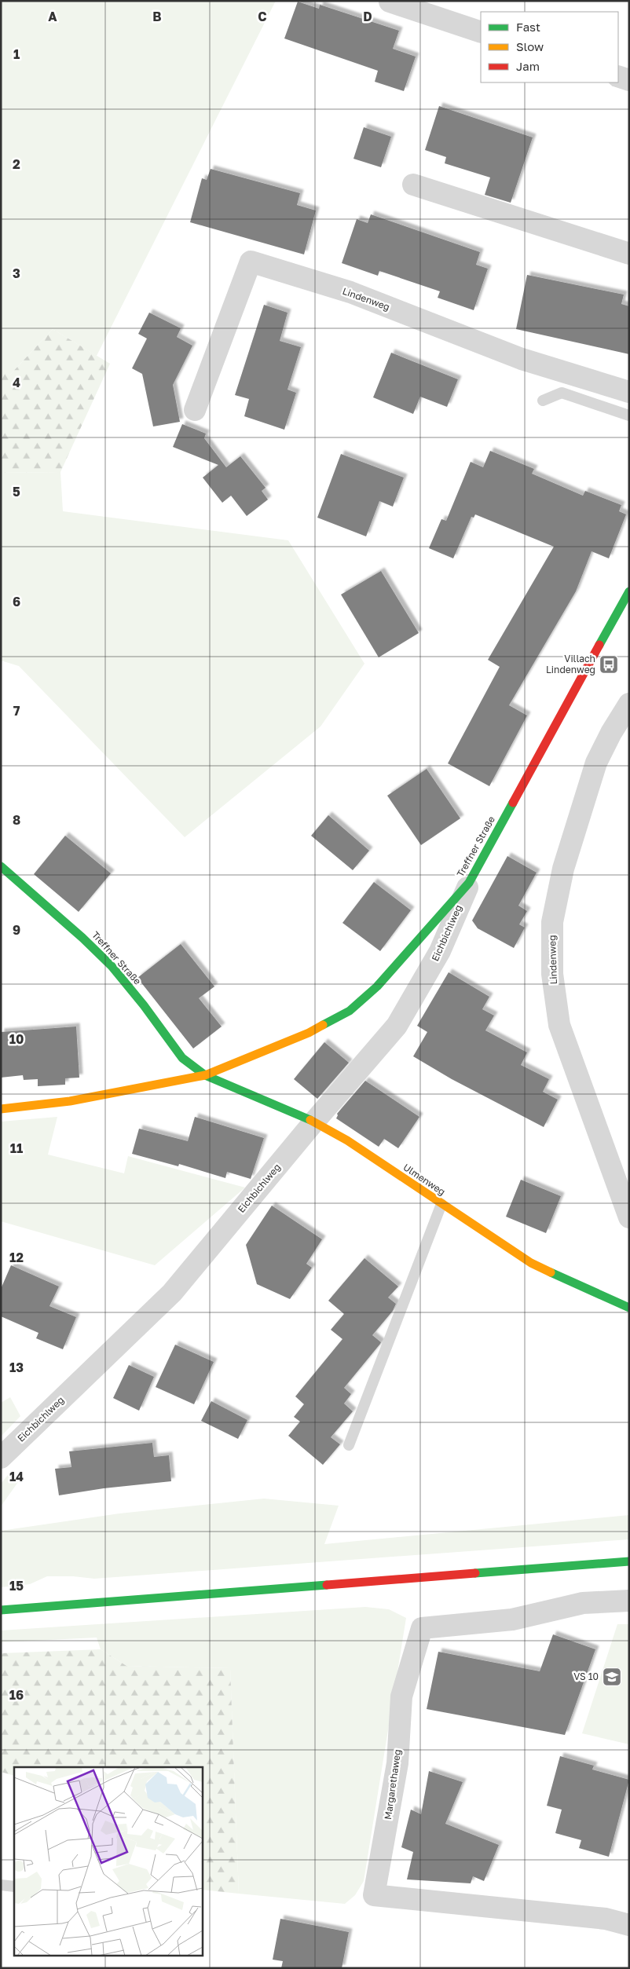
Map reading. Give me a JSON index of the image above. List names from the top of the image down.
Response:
{
  "streets": {
    "street": [
      "Lindenweg",
      "Treffner Straße",
      "Eichbichlweg",
      "Ulmenweg",
      "Margarethaweg"
    ]
  },
  "crossings": [
    ["Treffner Straße", "Eichbichlweg"],
    ["Treffner Straße", "Ulmenweg"],
    ["Eichbichlweg", "Ulmenweg"]
  ],
  "places": {
    "bus stop": ["Villach Lindenweg"],
    "school or university": ["VS 10"]
  },
  "legend": ["Fast", "Slow", "Jam"],
  "grid": {
    "columns": [
      "A",
      "B",
      "C",
      "D"
    ],
    "rows": [
      "1",
      "2",
      "3",
      "4",
      "5",
      "6",
      "7",
      "8",
      "9",
      "10",
      "11",
      "12",
      "13",
      "14",
      "15",
      "16"
    ]
  }
}
